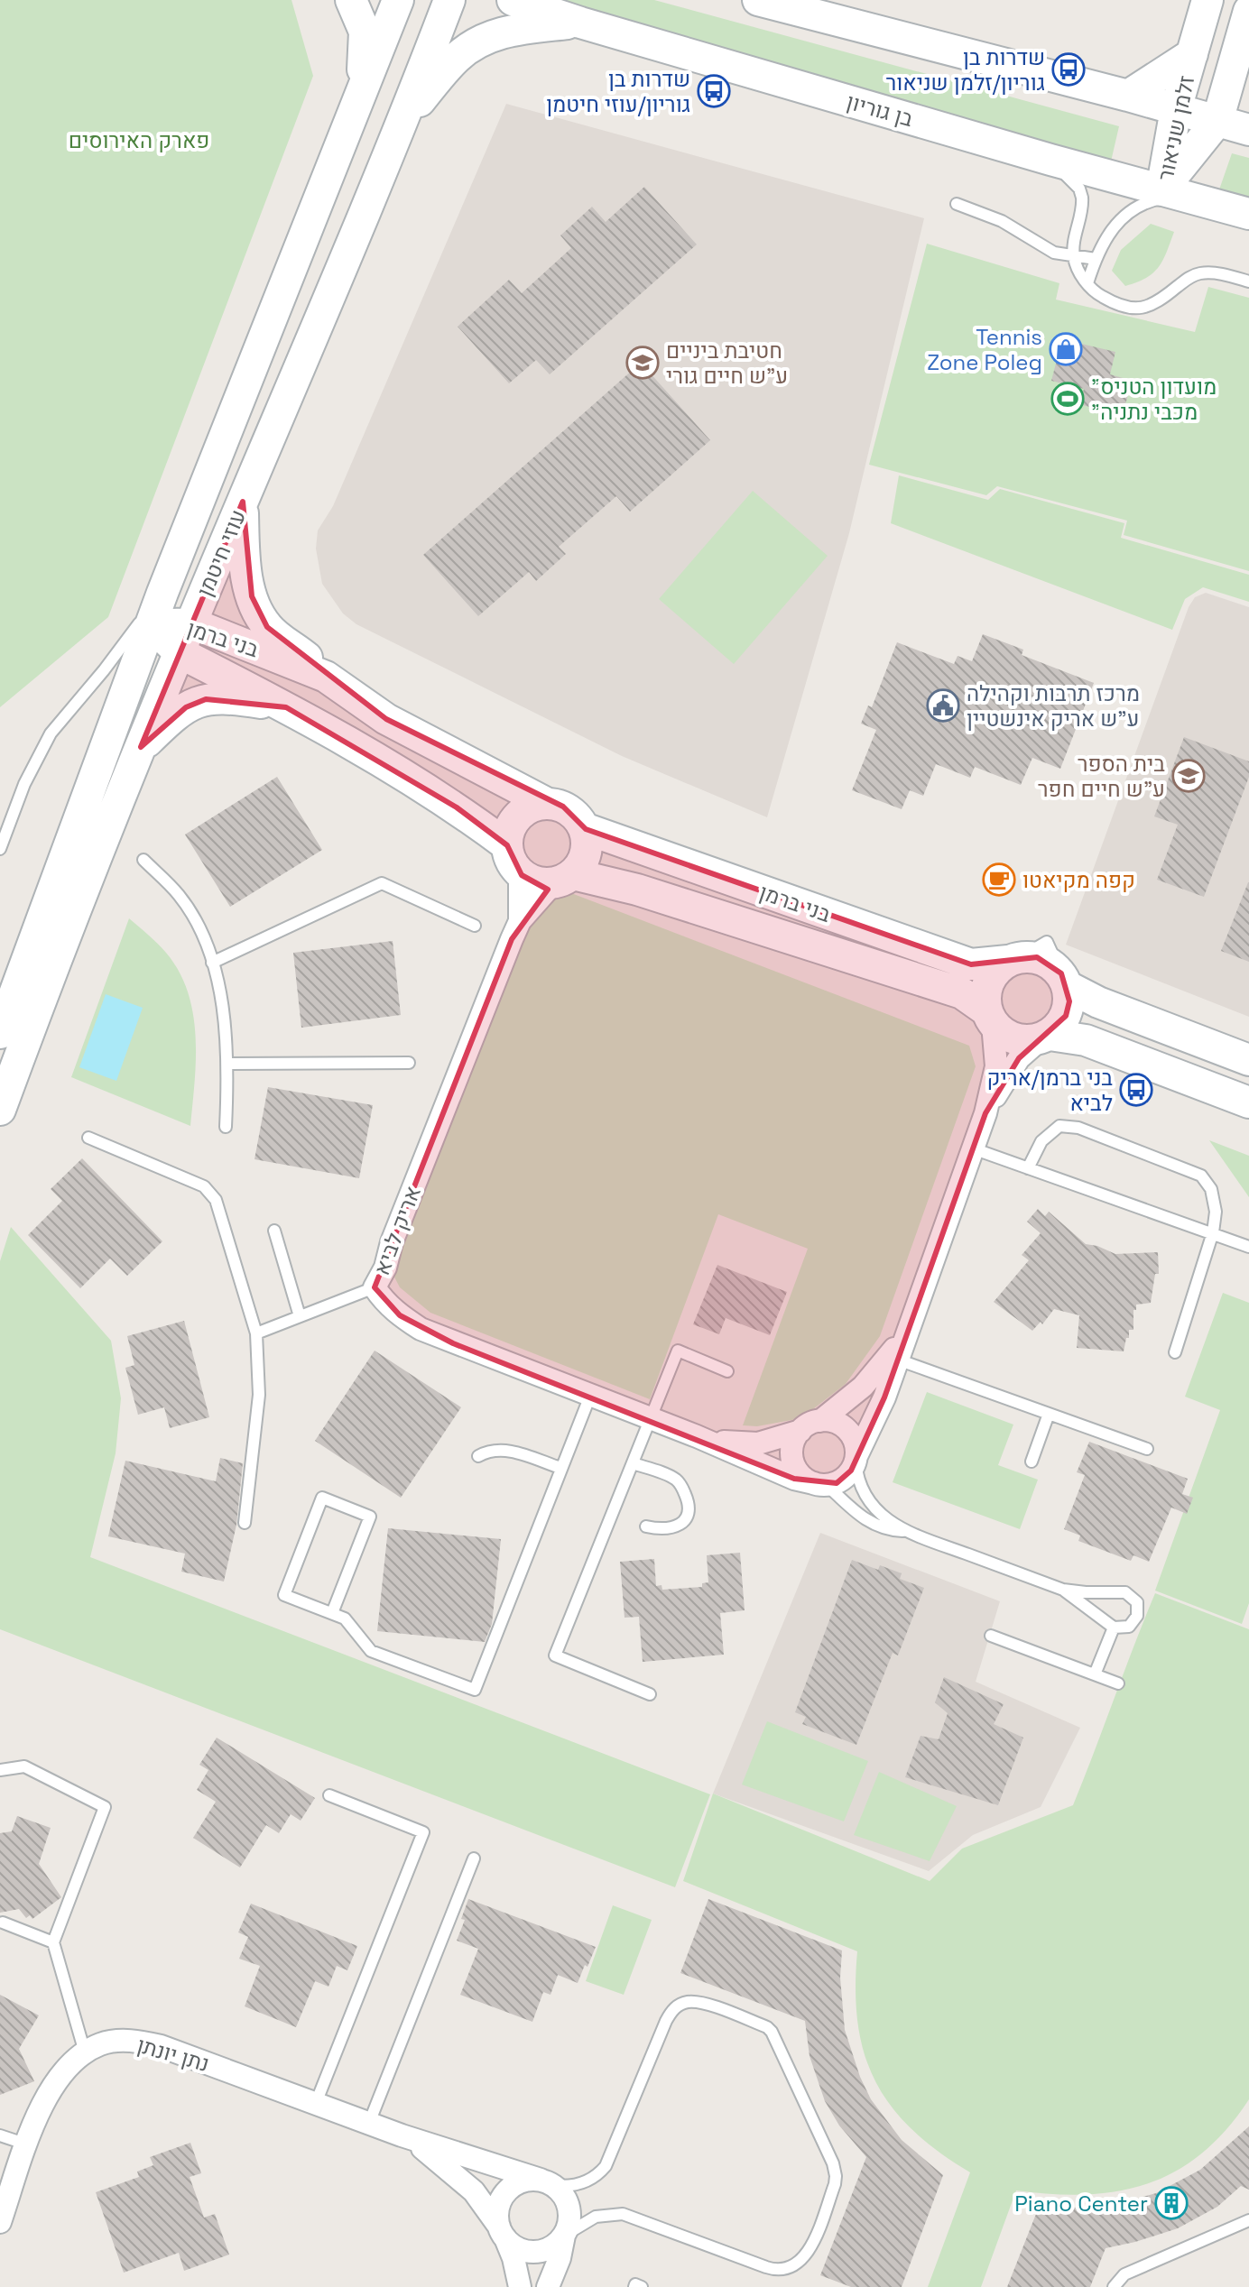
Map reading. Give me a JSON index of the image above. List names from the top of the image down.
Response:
{
  "streets": {
    "street": [
      "בן גוריון",
      "זלמן שניאור",
      "עוזי חיטמן",
      "בני ברמן",
      "אריק לביא",
      "נתן יונתן"
    ]
  },
  "crossings": [
    ["בן גוריון", "זלמן שניאור"],
    ["עוזי חיטמן", "בני ברמן"],
    ["בני ברמן", "אריק לביא"]
  ],
  "parks": ["פארק האירוסים"],
  "places": {
    "bus stop": ["שדרות בן גוריון/זלמן שניאור", "שדרות בן גוריון/עוזי חיטמן", "בני ברמן/אריק לביא"],
    "shop": ["Tennis Zone Poleg"],
    "school or university": ["חטיבת ביניים ע\"ש חיים גורי", "בית הספר ע\"ש חיים חפר"],
    "sports": ["\"מועדון הטניס \"מכבי נתניה"],
    "public building": ["מרכז תרבות וקהילה ע\"ש אריק אינשטיין"],
    "cafe": ["קפה מקיאטו"],
    "building": ["Piano Center"]
  }
}
